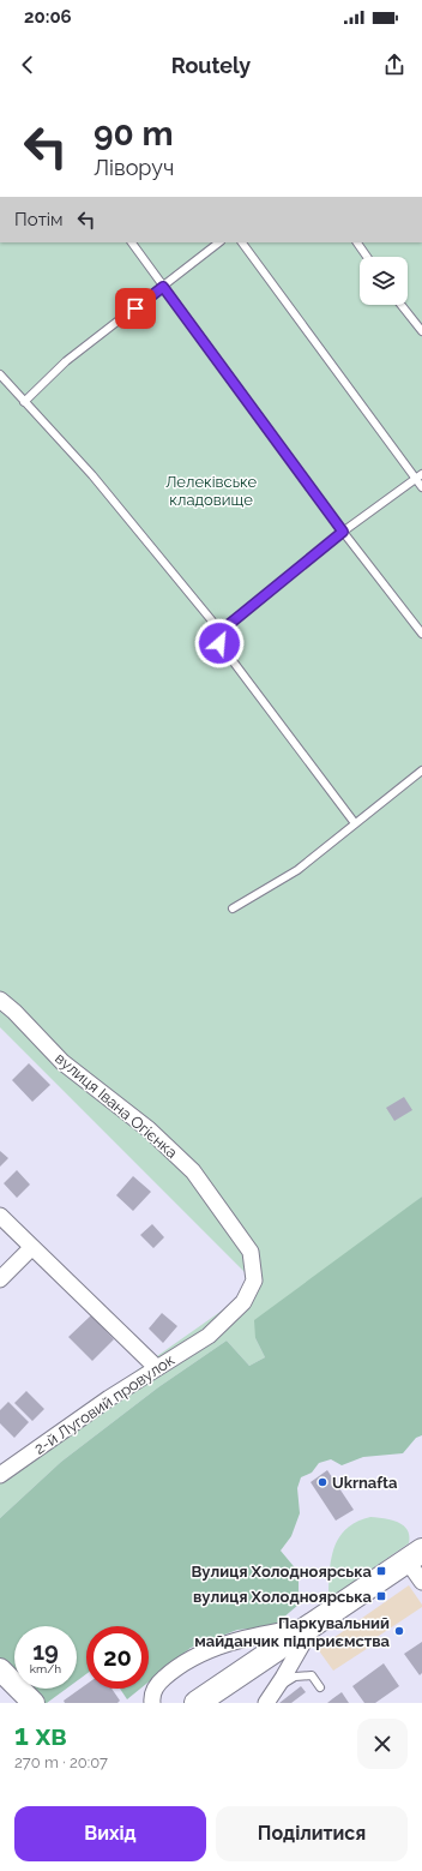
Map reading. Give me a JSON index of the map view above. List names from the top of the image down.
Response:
{
  "streets": {
    "street": ["вулиця Івана Огієнка", "2-й Луговий провулок"]
  },
  "crossings": [
    ["вулиця Івана Огієнка", "2-й Луговий провулок"]
  ],
  "parks": ["Лелеківське кладовище"],
  "places": {
    "other": ["Ukrnafta", "Паркувальний майданчик підприємства"],
    "transit": ["Вулиця Холодноярська", "вулиця Холодноярська"]
  },
  "page": {
    "status": "20:06",
    "header": "Routely",
    "turn": ["90 m", "Ліворуч"],
    "then": "Потім",
    "speed": "19 km/h",
    "limit": "20",
    "heading": ["1 хв", "270 m · 20:07"],
    "buttons": ["Вихід", "Поділитися"]
  }
}
